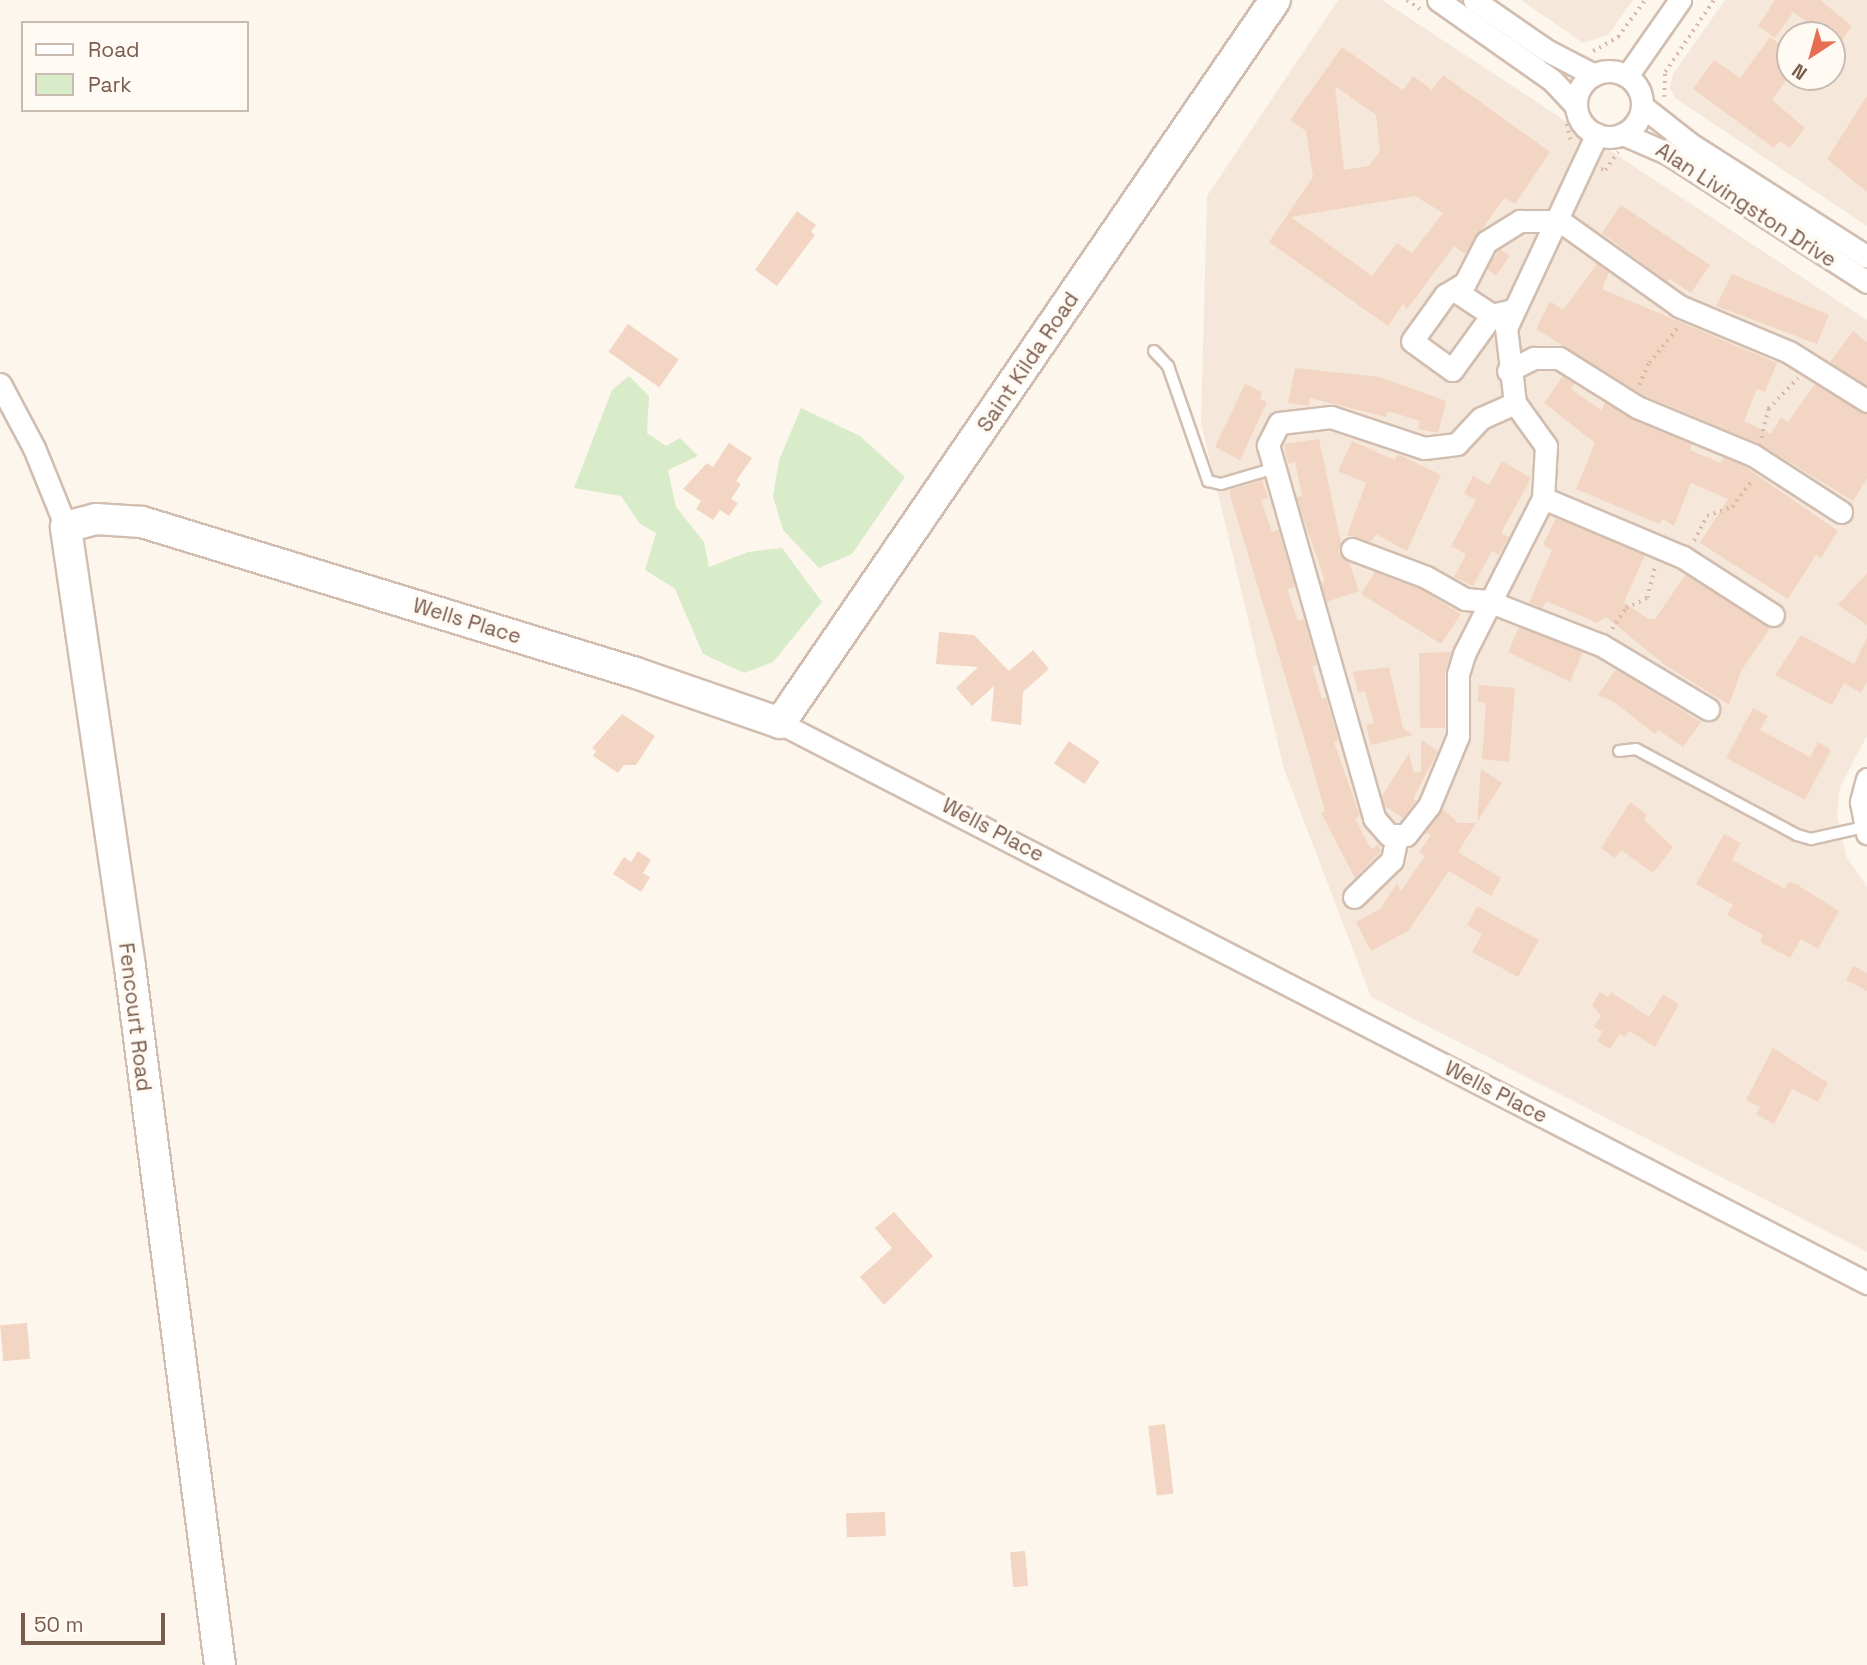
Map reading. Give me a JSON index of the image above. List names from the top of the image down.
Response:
{
  "streets": {
    "street": [
      "Alan Livingston Drive",
      "Saint Kilda Road",
      "Wells Place",
      "Fencourt Road"
    ]
  },
  "crossings": [
    ["Saint Kilda Road", "Wells Place"],
    ["Wells Place", "Fencourt Road"]
  ],
  "legend": ["Road", "Park"],
  "scale_bar": "50 m",
  "north": "bottom left"
}
